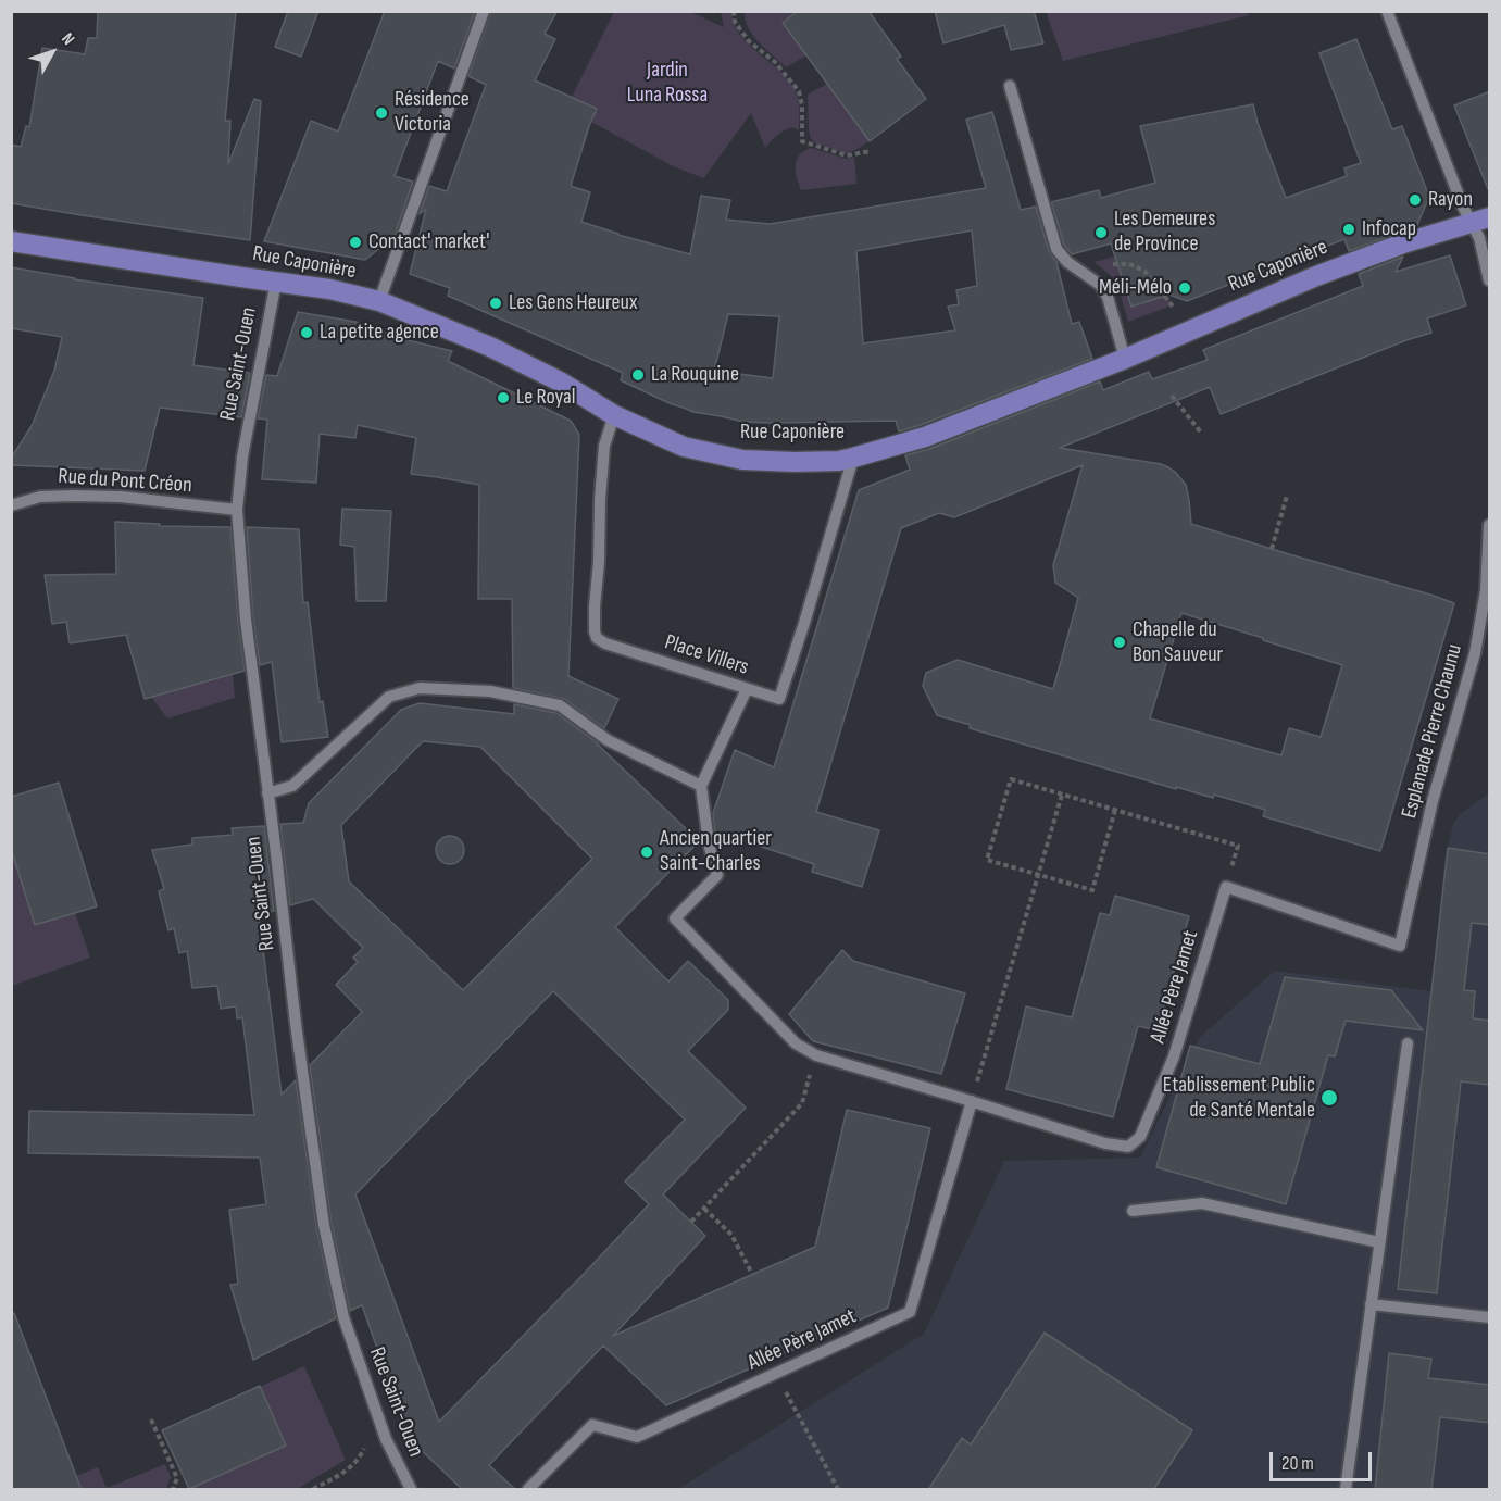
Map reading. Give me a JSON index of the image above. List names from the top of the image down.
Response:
{
  "streets": {
    "main road": ["Rue Caponière"],
    "street": [
      "Rue Saint-Ouen",
      "Rue du Pont Créon",
      "Place Villers",
      "Esplanade Pierre Chaunu",
      "Allée Père Jamet"
    ]
  },
  "crossings": [
    ["Rue Caponière", "Rue Saint-Ouen"],
    ["Rue Caponière", "Place Villers"],
    ["Rue Saint-Ouen", "Rue du Pont Créon"],
    ["Esplanade Pierre Chaunu", "Allée Père Jamet"]
  ],
  "parks": ["Jardin Luna Rossa"],
  "places": [
    "Résidence Victoria",
    "Rayon",
    "Infocap",
    "Les Demeures de Province",
    "Contact' market'",
    "Méli-Mélo",
    "Les Gens Heureux",
    "La petite agence",
    "La Rouquine",
    "Le Royal",
    "Chapelle du Bon Sauveur",
    "Ancien quartier Saint-Charles",
    "Etablissement Public de Santé Mentale"
  ],
  "scale_bar": "20 m",
  "north": "top right"
}
